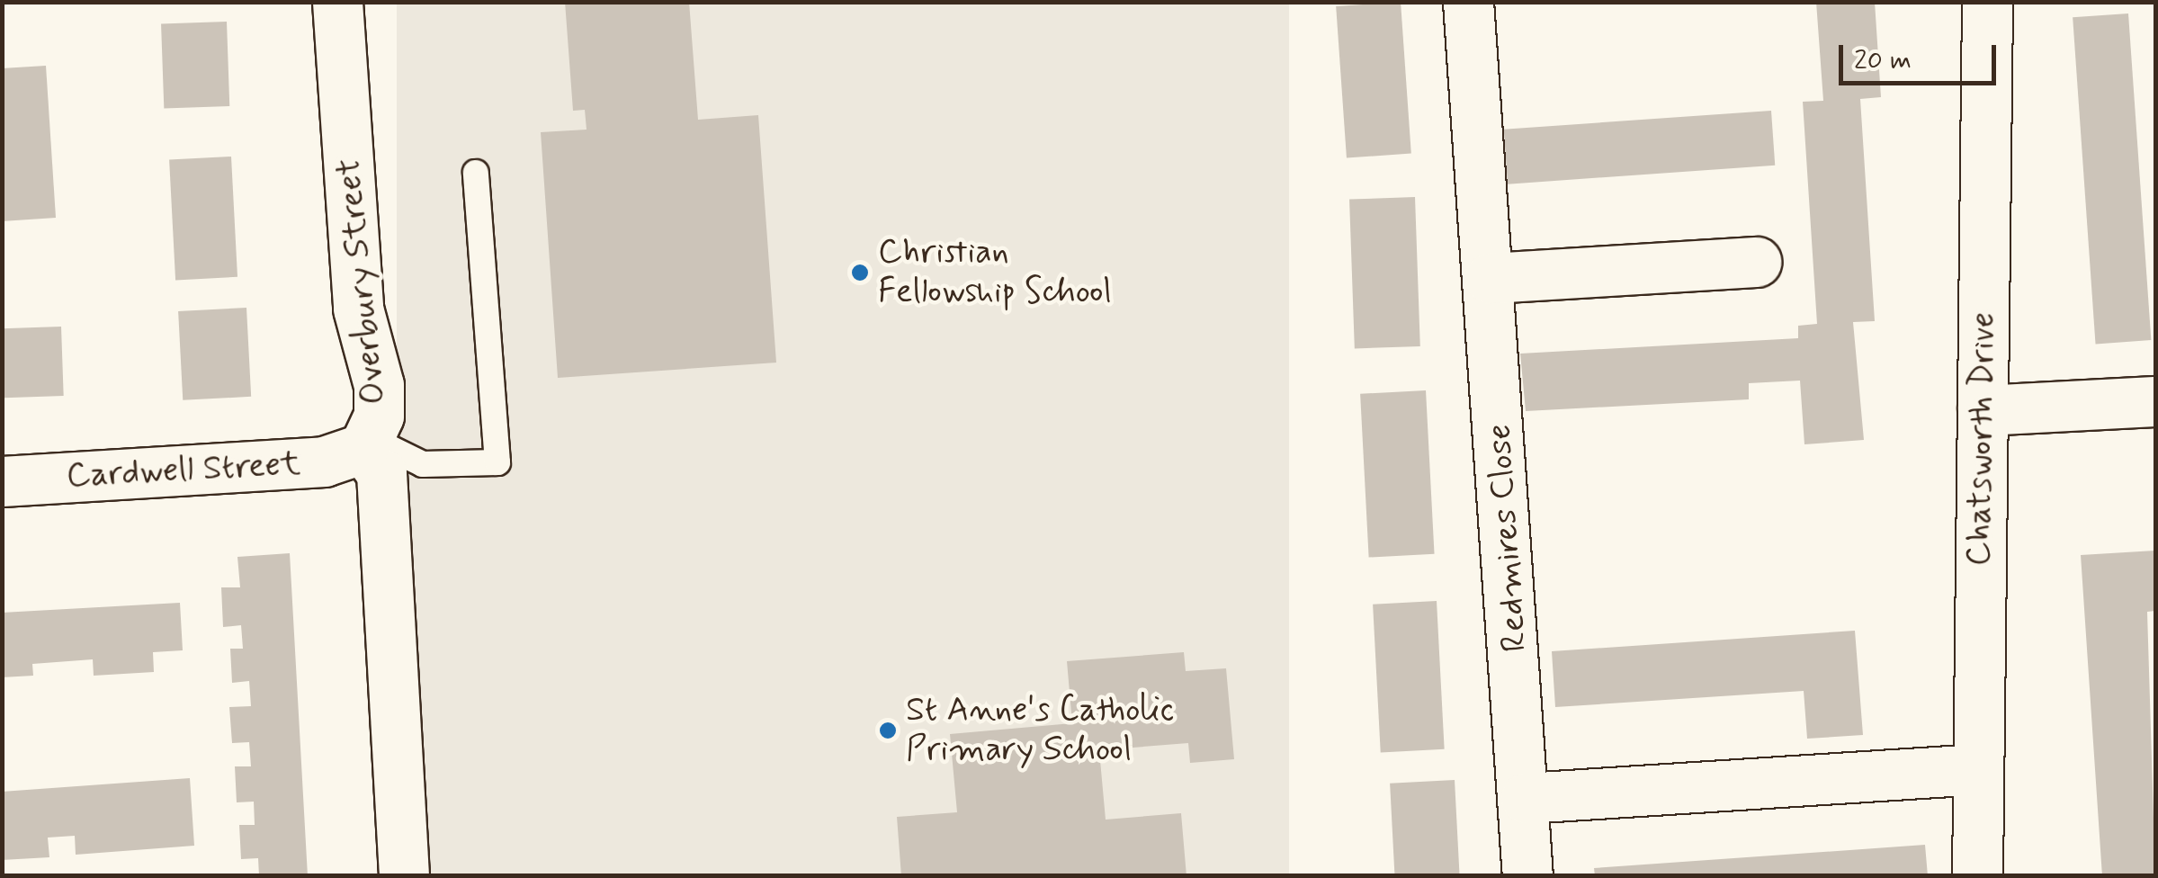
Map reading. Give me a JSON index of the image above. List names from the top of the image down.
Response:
{
  "streets": {
    "street": [
      "Overbury Street",
      "Chatsworth Drive",
      "Cardwell Street",
      "Redmires Close"
    ]
  },
  "crossings": [
    ["Overbury Street", "Cardwell Street"]
  ],
  "places": ["Christian Fellowship School", "St Anne's Catholic Primary School"],
  "scale_bar": "20 m"
}
